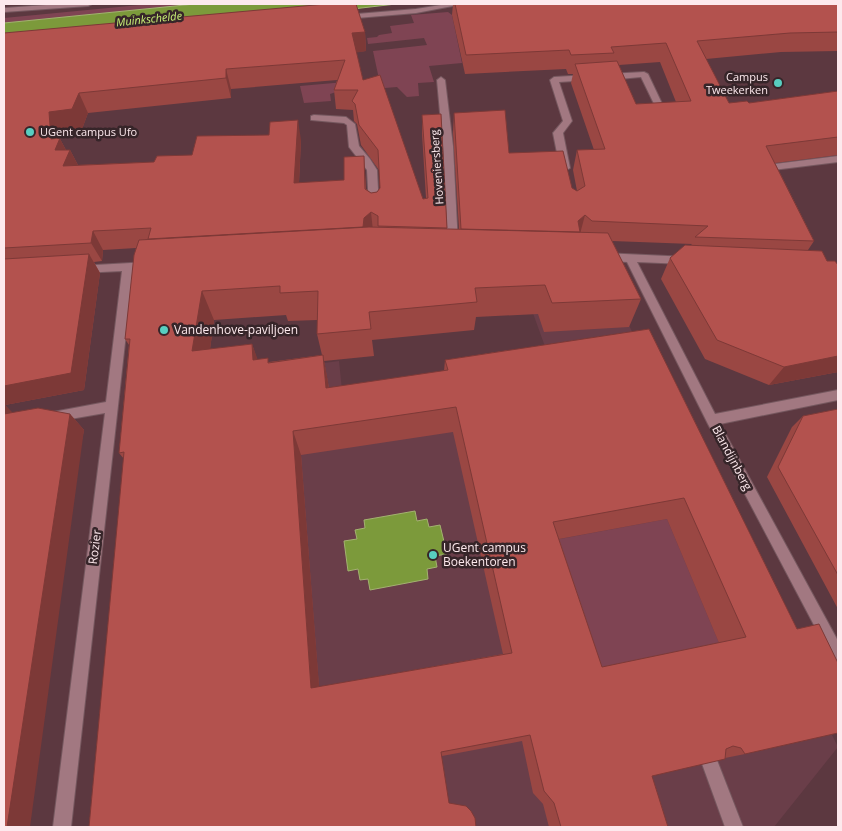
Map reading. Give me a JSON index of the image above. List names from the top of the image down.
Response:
{
  "streets": {
    "street": ["Hoveniersberg", "Blandijnberg", "Rozier"]
  },
  "water": ["Muinkschelde"],
  "places": [
    "Campus Tweekerken",
    "UGent campus Ufo",
    "Vandenhove-paviljoen",
    "UGent campus Boekentoren"
  ]
}
